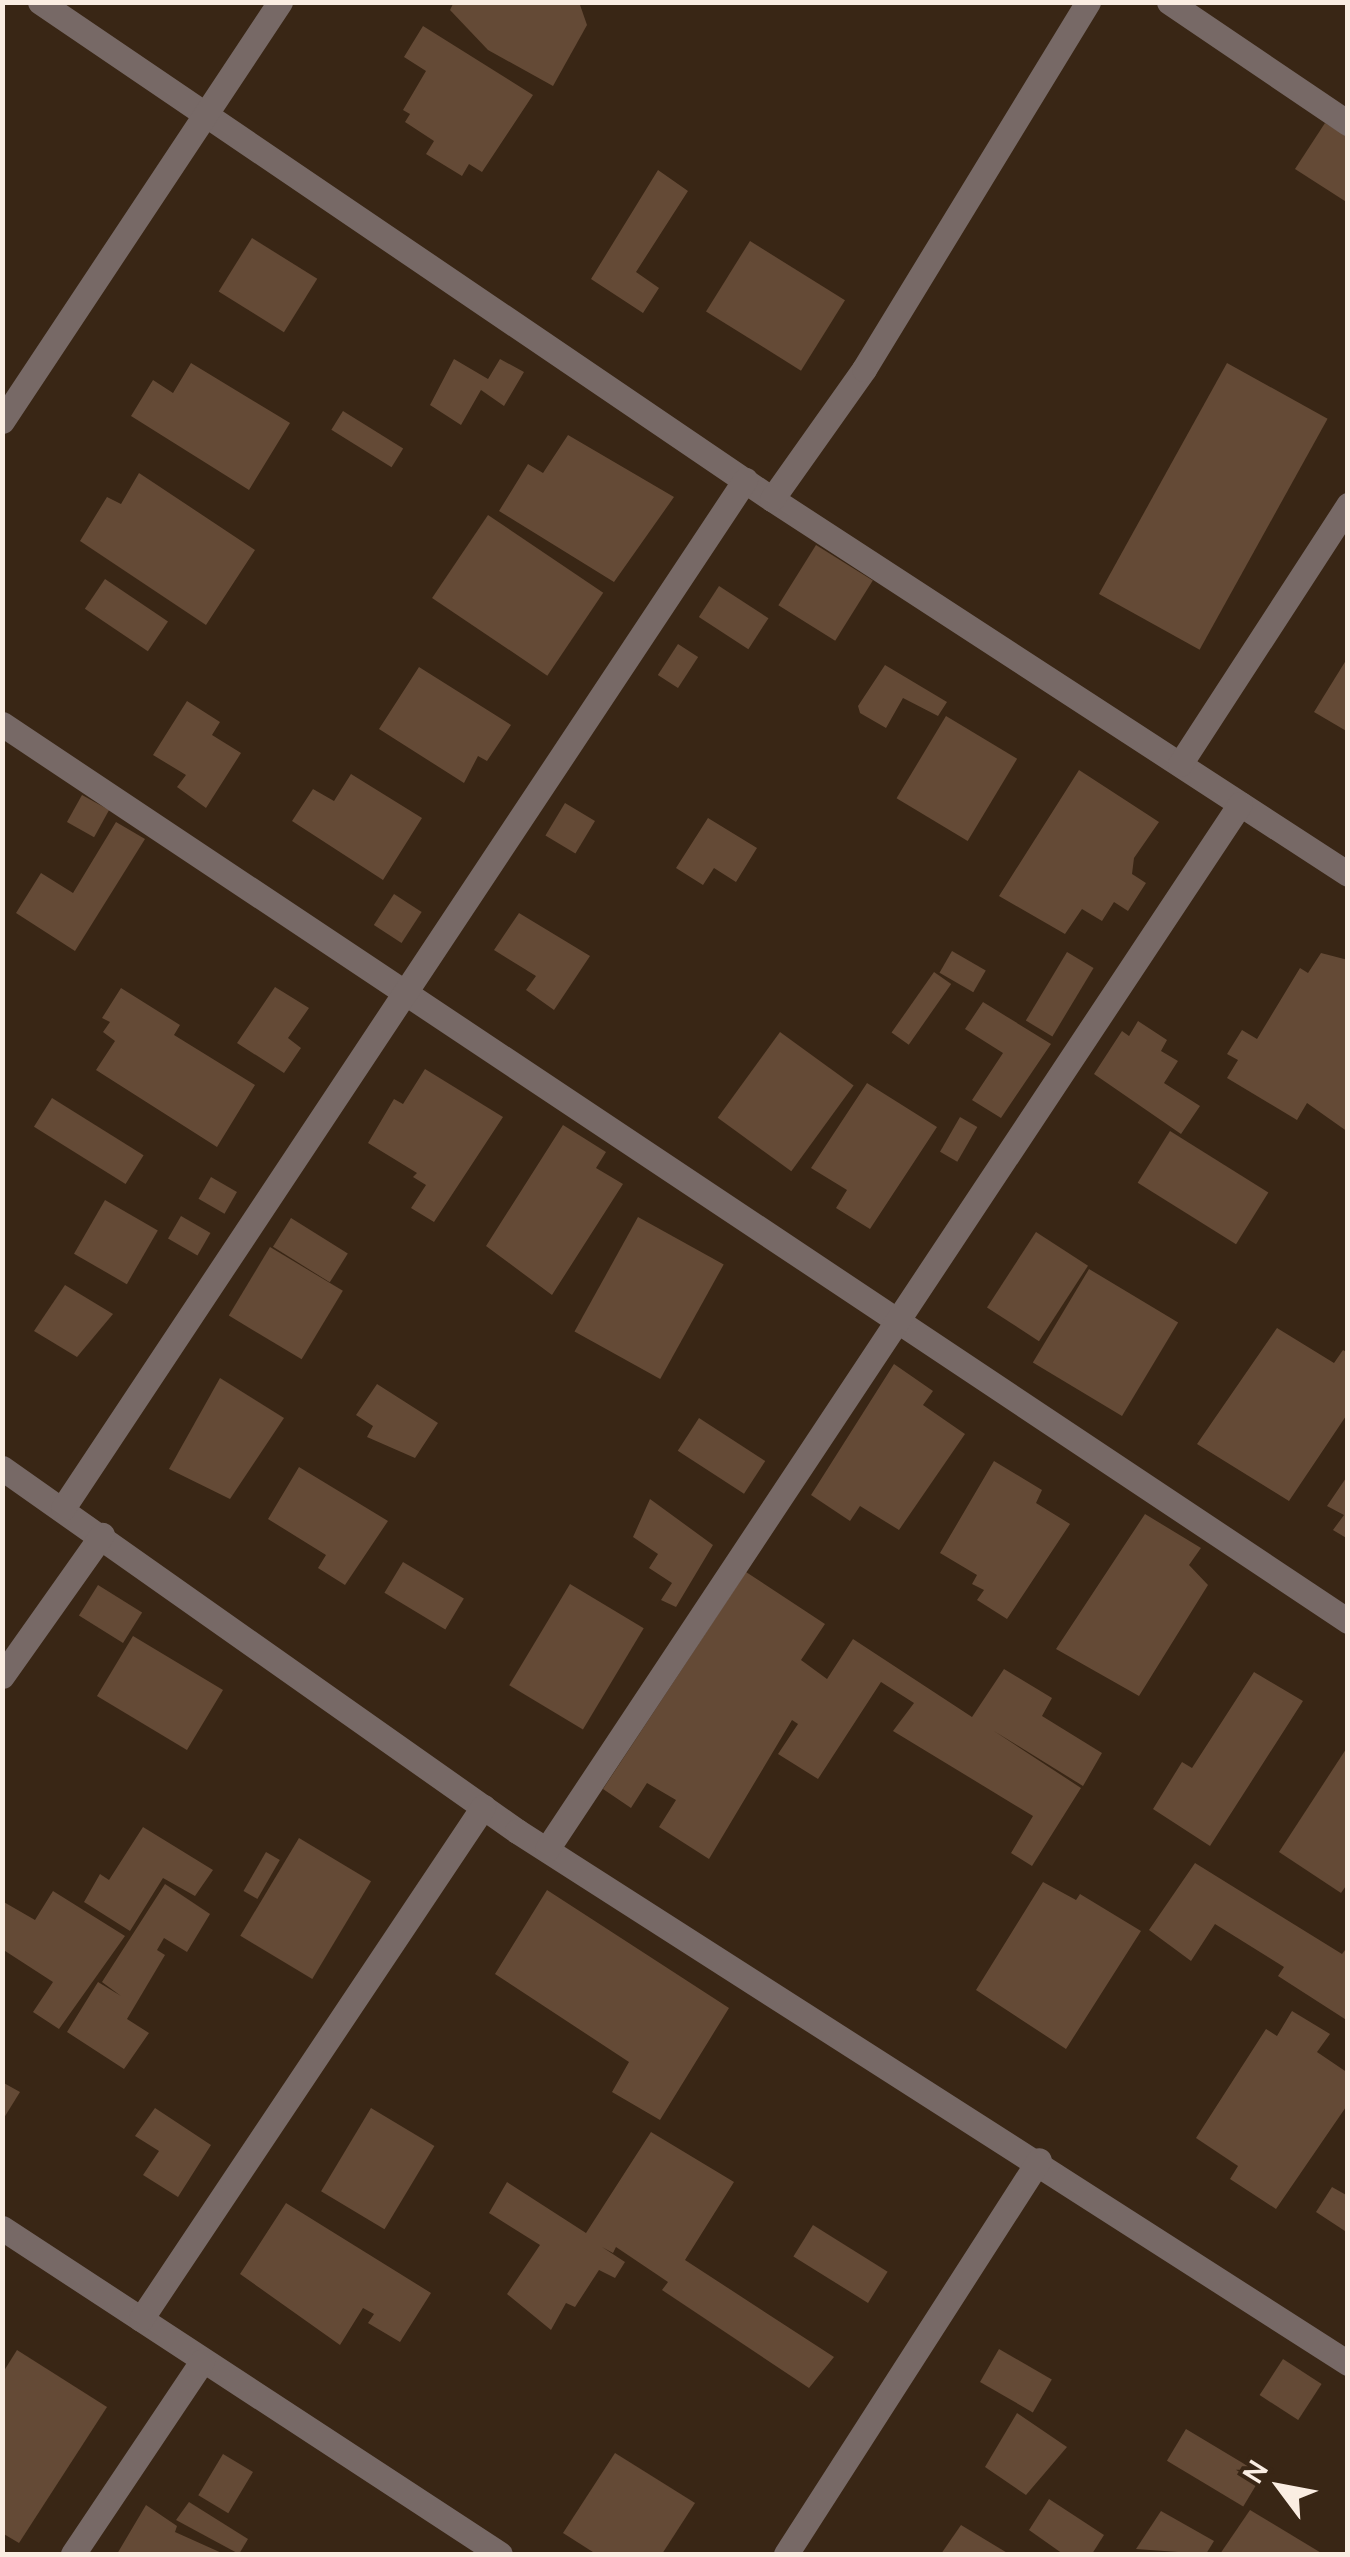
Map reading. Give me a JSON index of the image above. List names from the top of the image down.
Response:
{
  "north": "top left"
}
